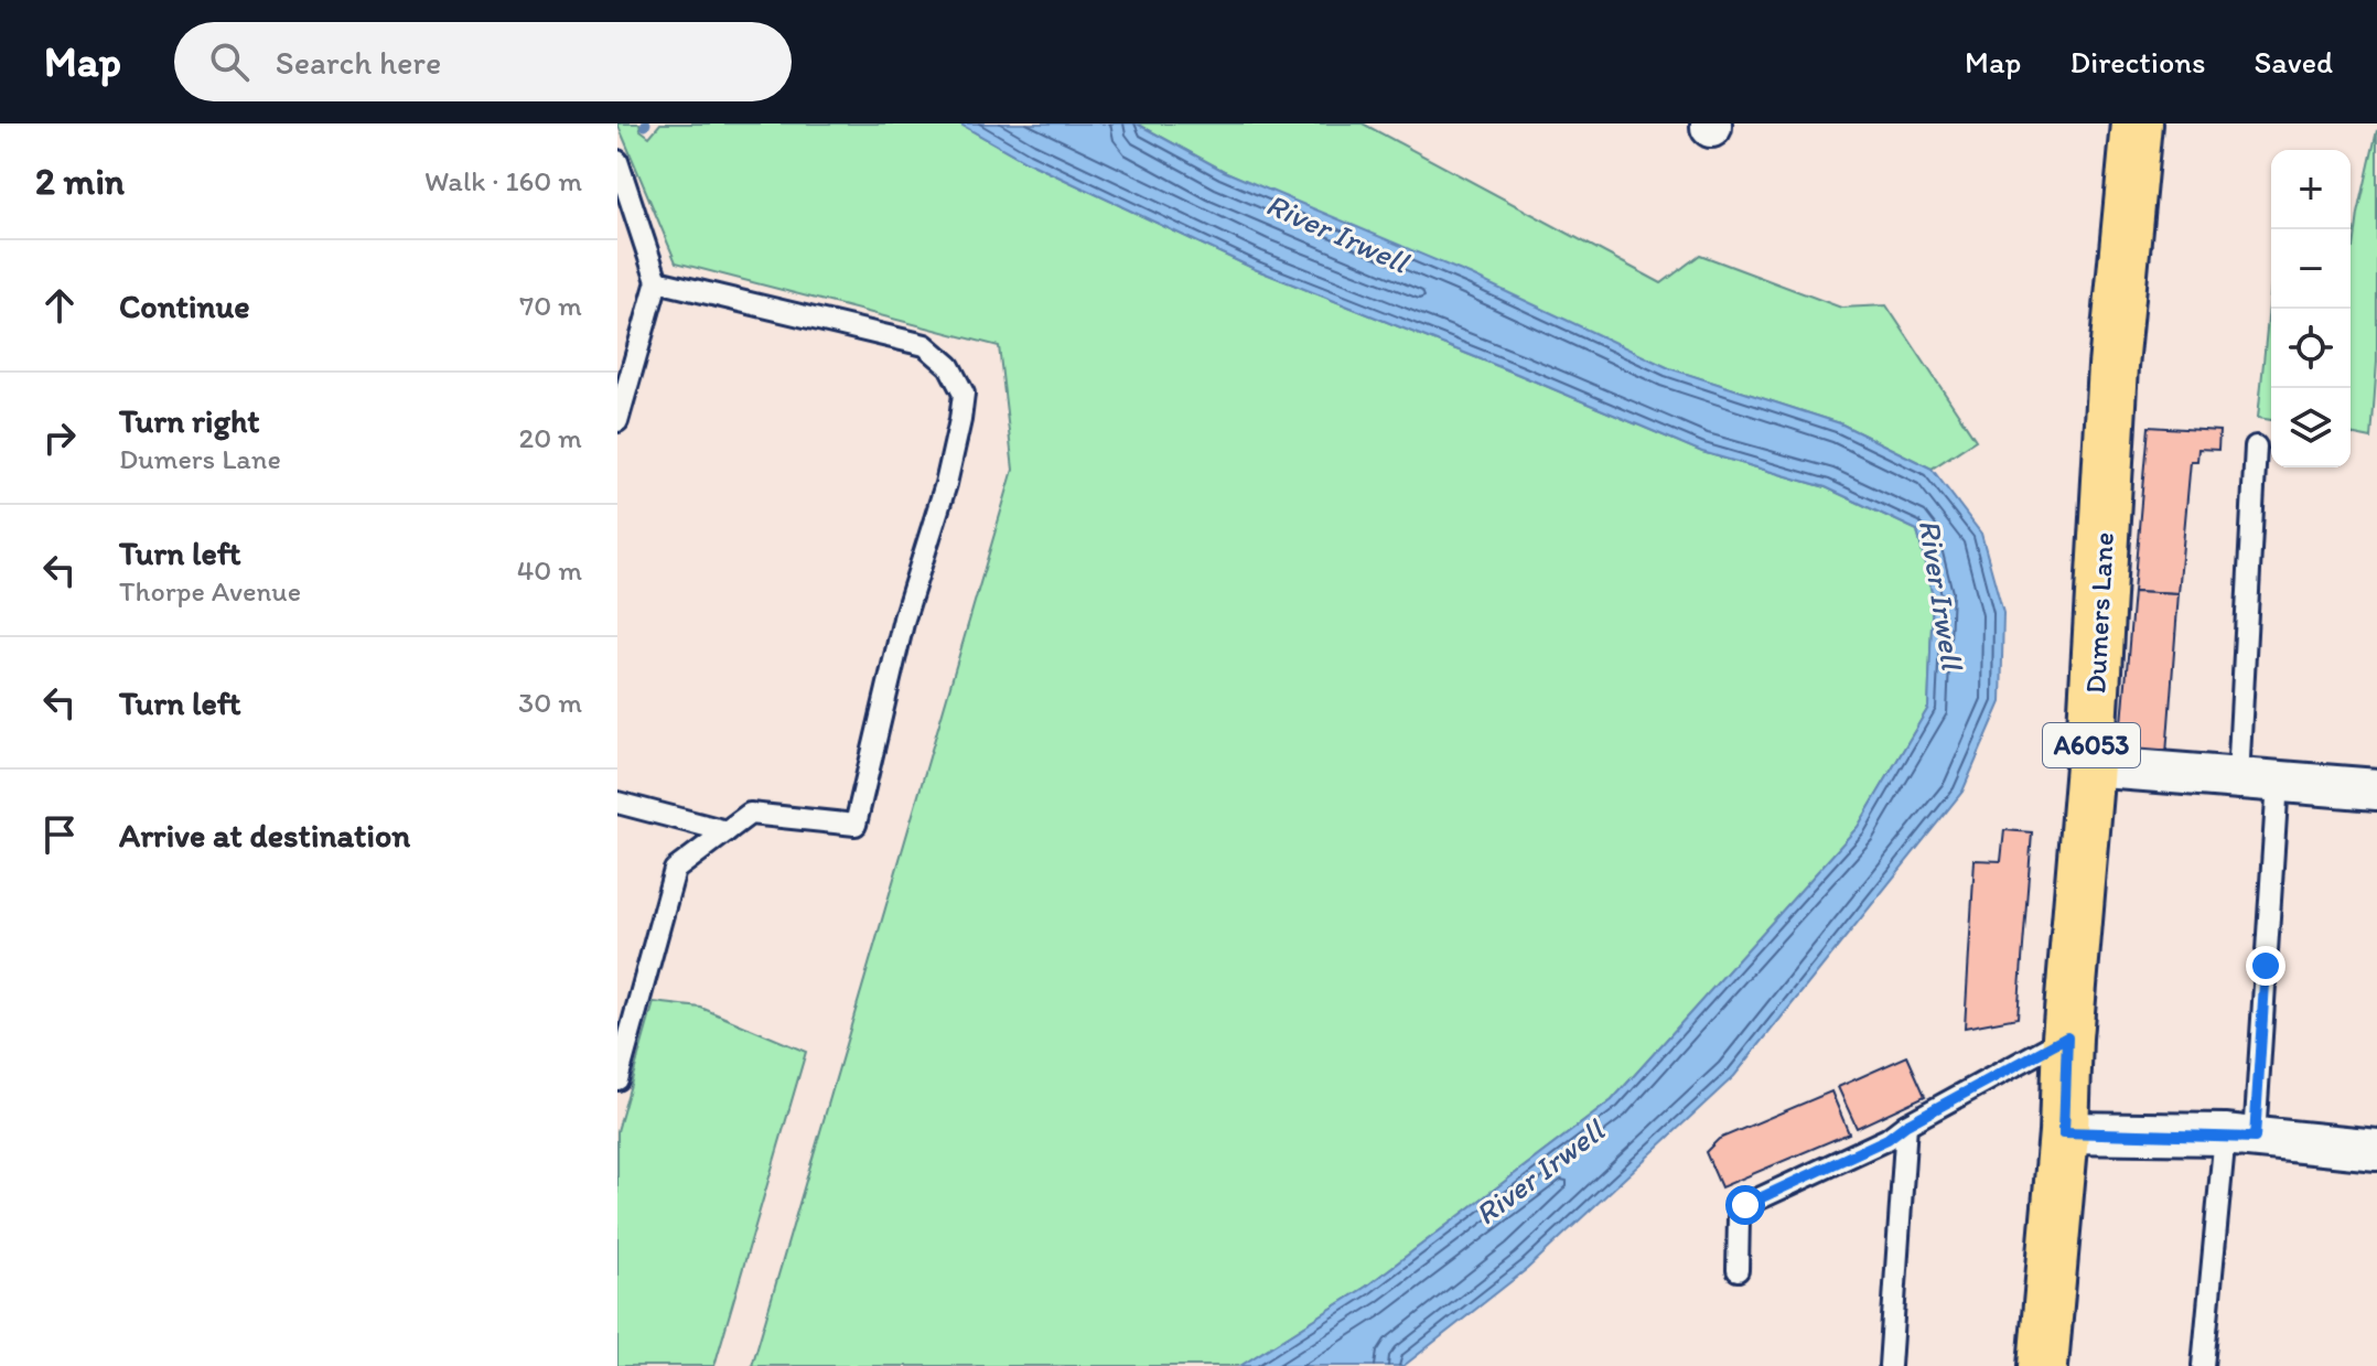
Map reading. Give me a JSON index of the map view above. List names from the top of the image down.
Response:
{
  "streets": {
    "main road": ["Dumers Lane", "A6053"]
  },
  "water": ["River Irwell"],
  "page": {
    "header": "Map",
    "search": "Search here",
    "nav": ["Map", "Directions", "Saved"],
    "heading": ["2 min", "Walk · 160 m"],
    "map_buttons": ["+", "−"],
    "list": [
      ["Continue", "70 m"],
      ["Turn right", "Dumers Lane", "20 m"],
      ["Turn left", "Thorpe Avenue", "40 m"],
      ["Turn left", "30 m"],
      "Arrive at destination"
    ]
  }
}
